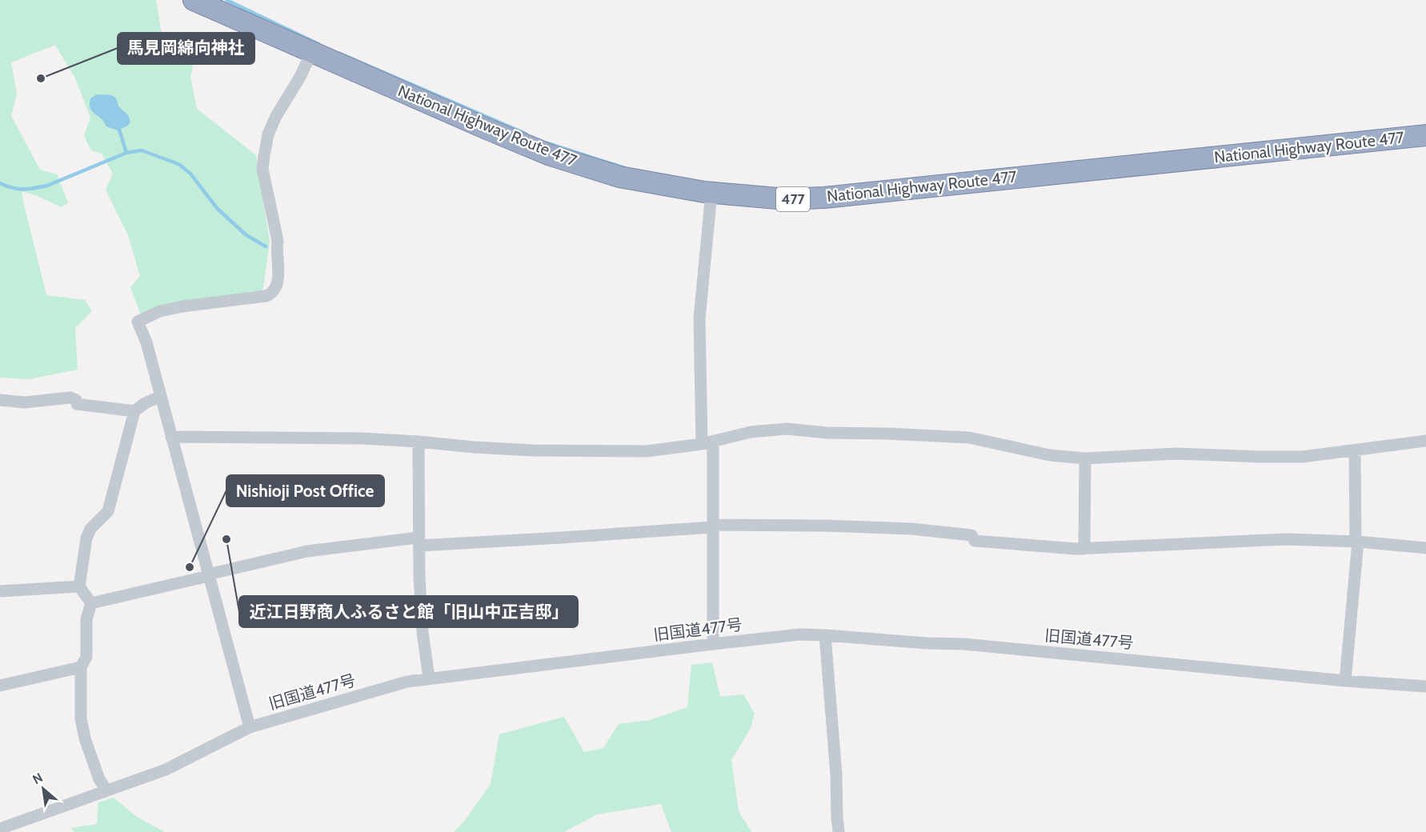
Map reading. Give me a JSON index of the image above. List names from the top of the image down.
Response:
{
  "streets": {
    "highway": ["National Highway Route 477", "477"],
    "street": ["旧国道477号"]
  },
  "places": ["馬見岡綿向神社", "近江日野商人ふるさと館「旧山中正吉邸」", "Nishioji Post Office"],
  "north": "top left"
}
